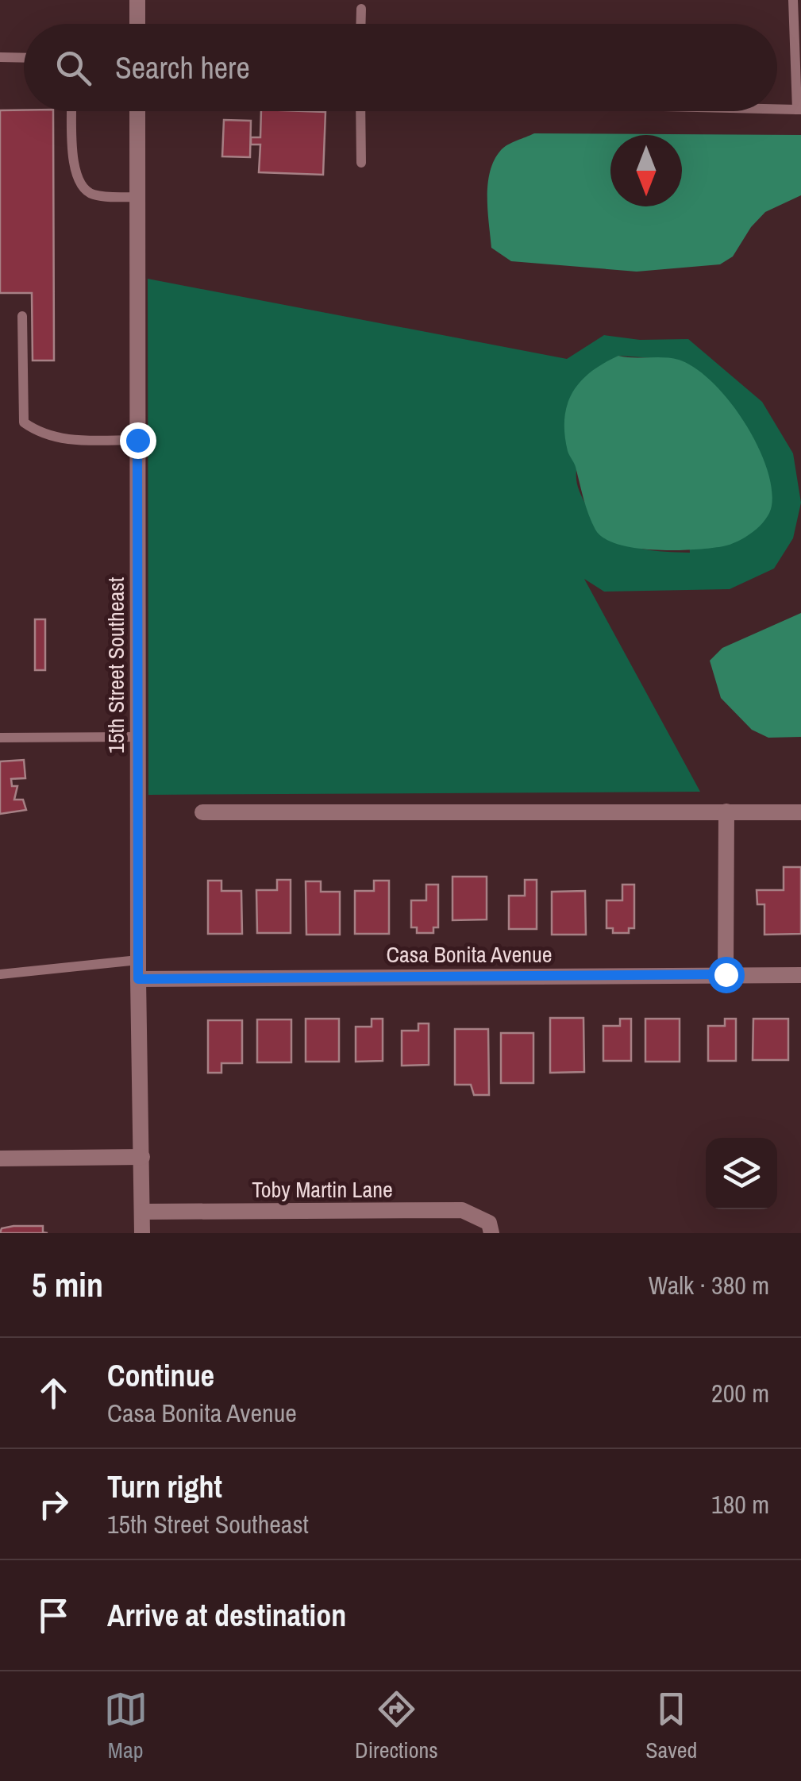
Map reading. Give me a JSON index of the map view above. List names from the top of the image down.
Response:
{
  "streets": {
    "street": ["15th Street Southeast", "Casa Bonita Avenue", "Toby Martin Lane"]
  },
  "crossings": [
    ["15th Street Southeast", "Casa Bonita Avenue"],
    ["15th Street Southeast", "Toby Martin Lane"]
  ],
  "north": "bottom",
  "page": {
    "search": "Search here",
    "heading": ["5 min", "Walk · 380 m"],
    "list": [
      ["Continue", "Casa Bonita Avenue", "200 m"],
      ["Turn right", "15th Street Southeast", "180 m"],
      "Arrive at destination"
    ],
    "nav": ["Map", "Directions", "Saved"]
  }
}
